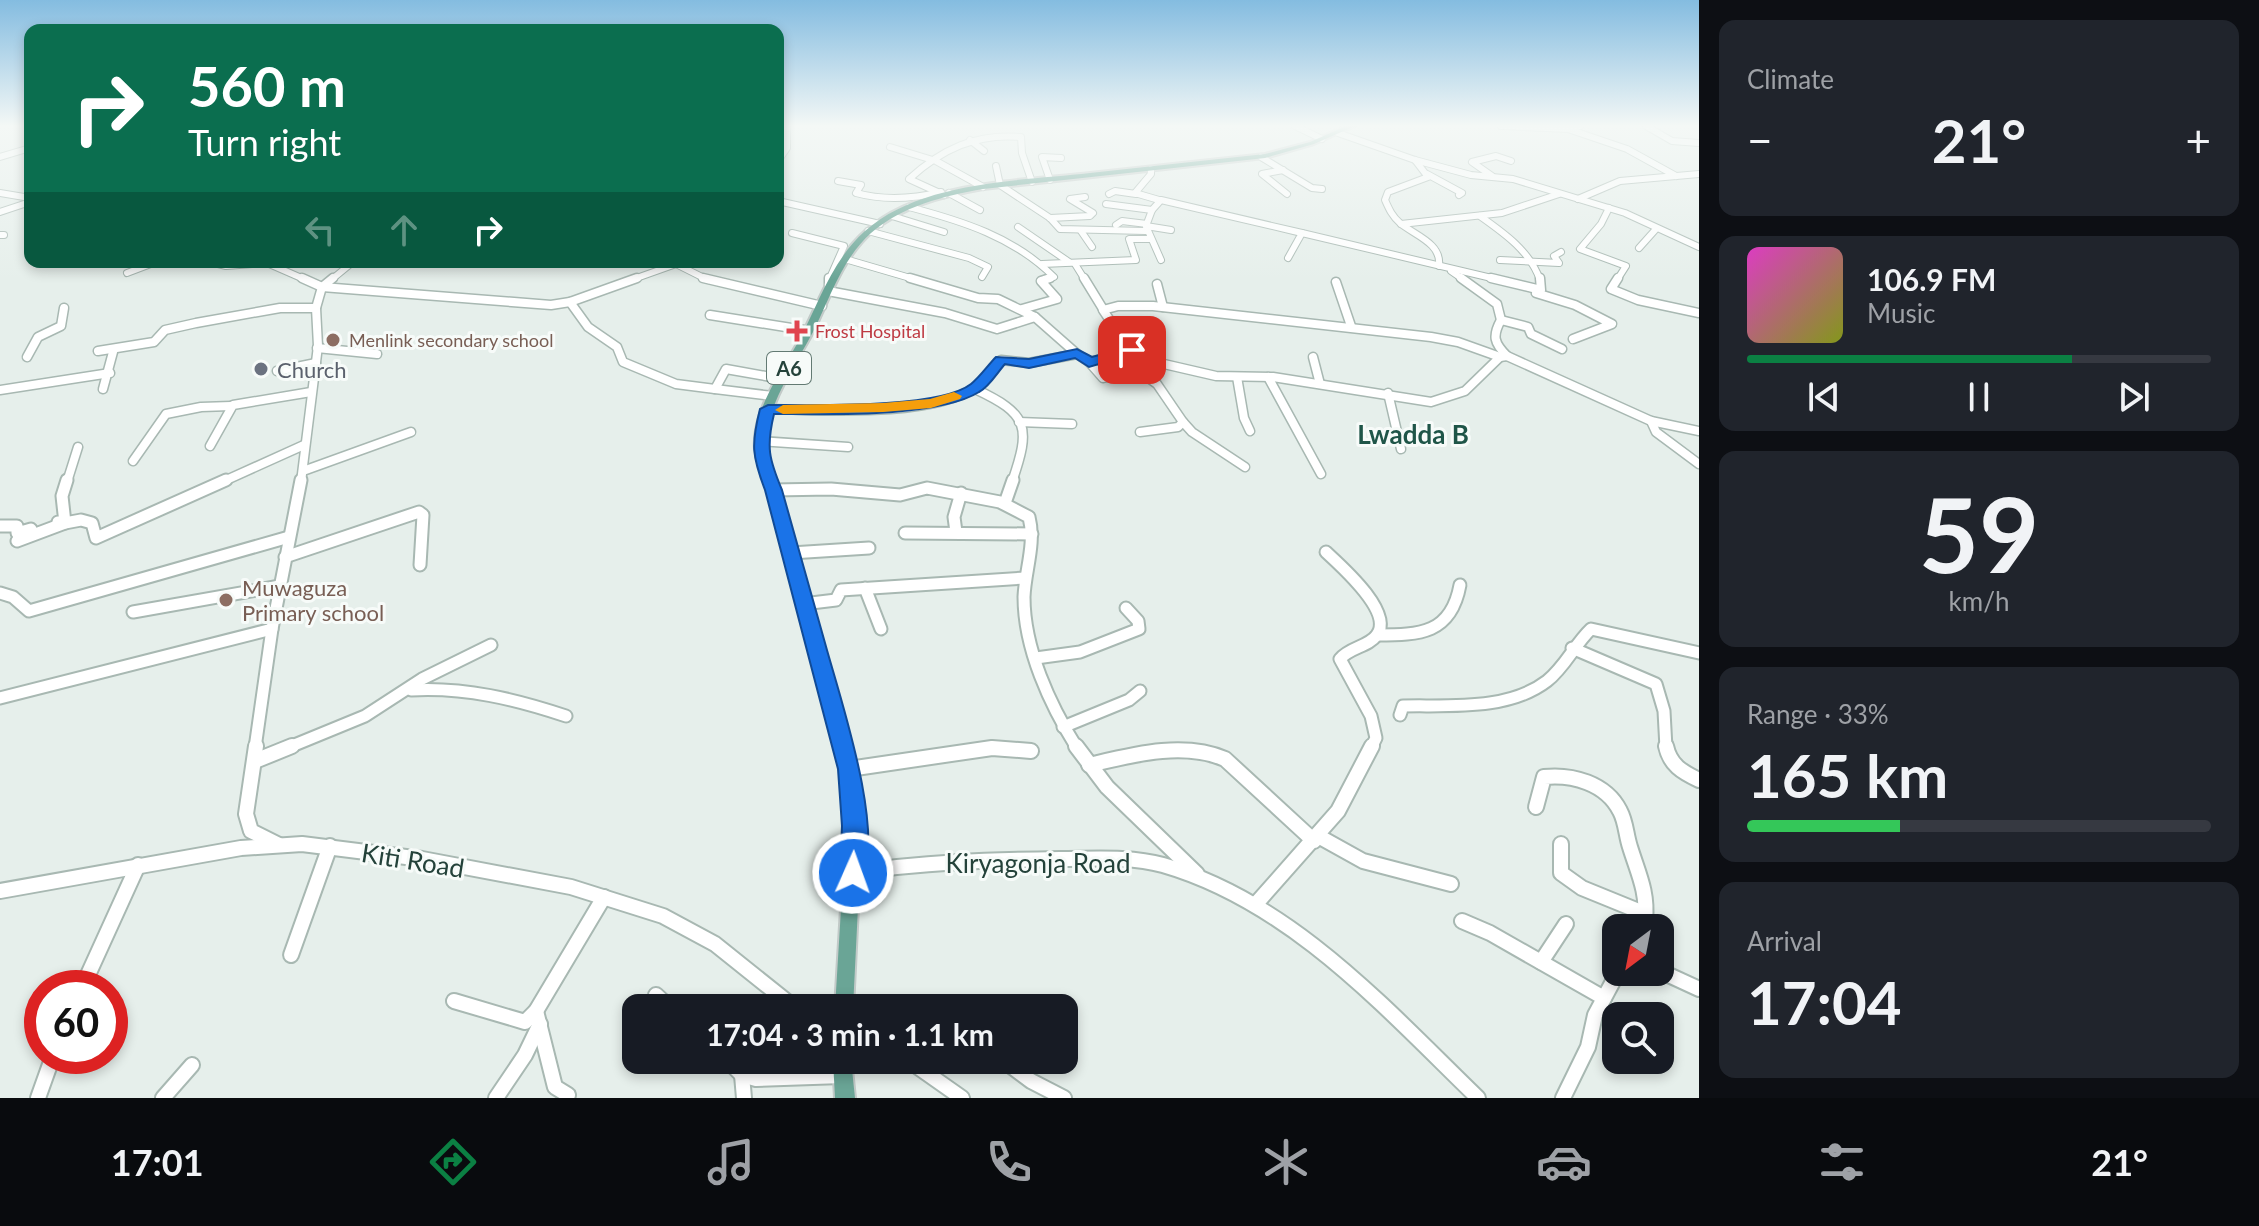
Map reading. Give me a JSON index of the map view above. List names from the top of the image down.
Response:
{
  "streets": {
    "main road": ["A6"],
    "street": ["Kiti Road", "Kiryagonja Road"]
  },
  "crossings": [
    ["A6", "Kiryagonja Road"]
  ],
  "districts": ["Lwadda B"],
  "places": {
    "health": ["Frost Hospital"],
    "other": ["Menlink secondary school", "Church", "Muwaguza Primary school"]
  },
  "north": "bottom left",
  "page": {
    "tile": [
      "Climate",
      ["59", "km/h"],
      ["Range · 33%", "165 km"],
      ["Arrival", "17:04"]
    ],
    "turn": ["560 m", "Turn right"],
    "heat": ["−", "21°", "+"],
    "song": ["106.9 FM", "Music"],
    "limit": "60",
    "trip": "17:04 · 3 min · 1.1 km",
    "tabs": ["17:01", "21°"]
  }
}
